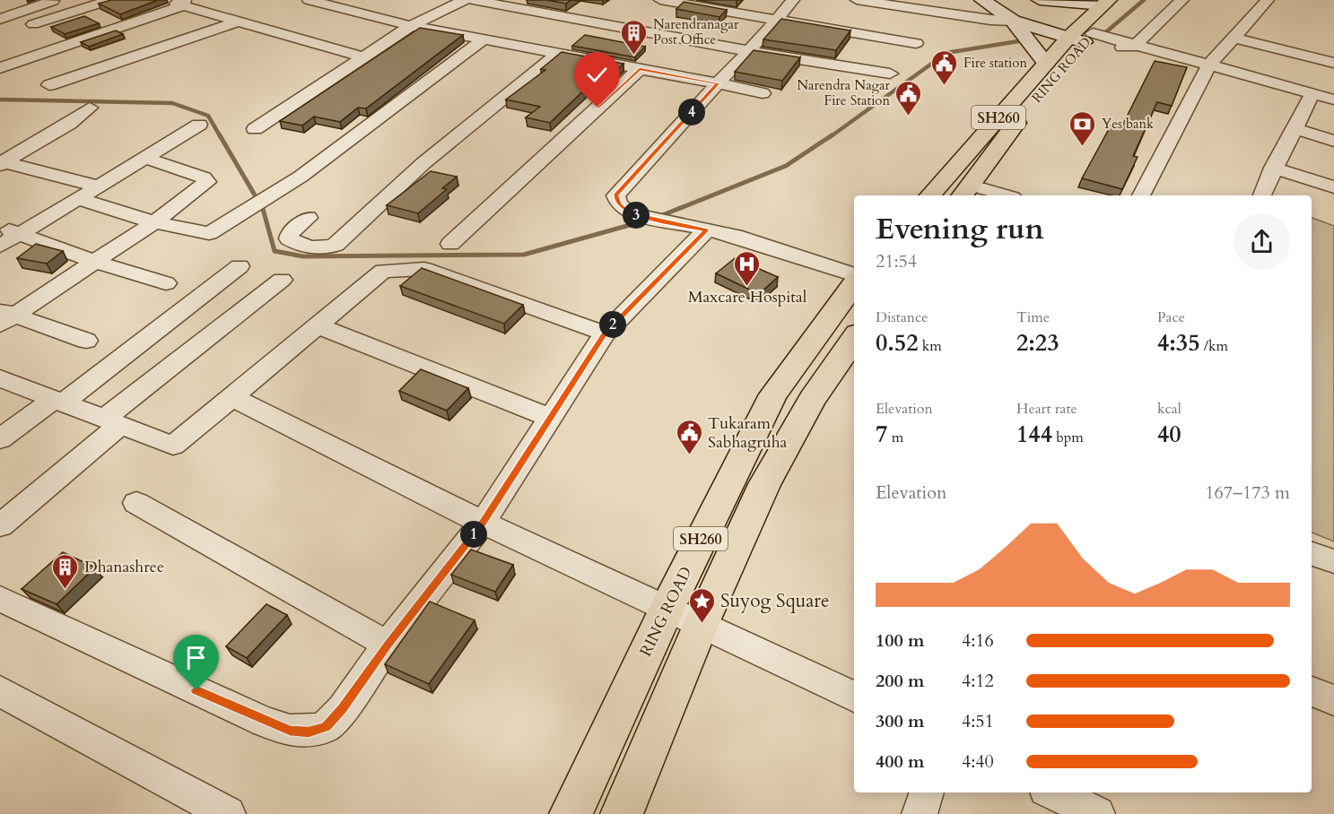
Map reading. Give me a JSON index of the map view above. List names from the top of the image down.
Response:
{
  "streets": {
    "highway": ["RING ROAD", "SH260"]
  },
  "places": {
    "building": ["Narendranagar Post Office", "Dhanashree"],
    "public building": ["Fire station", "Narendra Nagar Fire Station", "Tukaram Sabhagruha"],
    "bank": ["Yes bank"],
    "hospital": ["Maxcare Hospital"],
    "place": ["Suyog Square"]
  },
  "page": {
    "pins": [
      "4",
      "3",
      "2",
      "1"
    ],
    "heading": ["Evening run", "21:54"],
    "stats": [
      ["Distance", "0.52 km"],
      ["Time", "2:23"],
      ["Pace", "4:35 /km"],
      ["Elevation", "7 m"],
      ["Heart rate", "144 bpm"],
      ["kcal", "40"]
    ],
    "chart": ["Elevation", "167–173 m"],
    "list": [
      {
        "name": "100 m",
        "note": "4:16"
      },
      {
        "name": "200 m",
        "note": "4:12"
      },
      {
        "name": "300 m",
        "note": "4:51"
      },
      {
        "name": "400 m",
        "note": "4:40"
      }
    ]
  }
}
